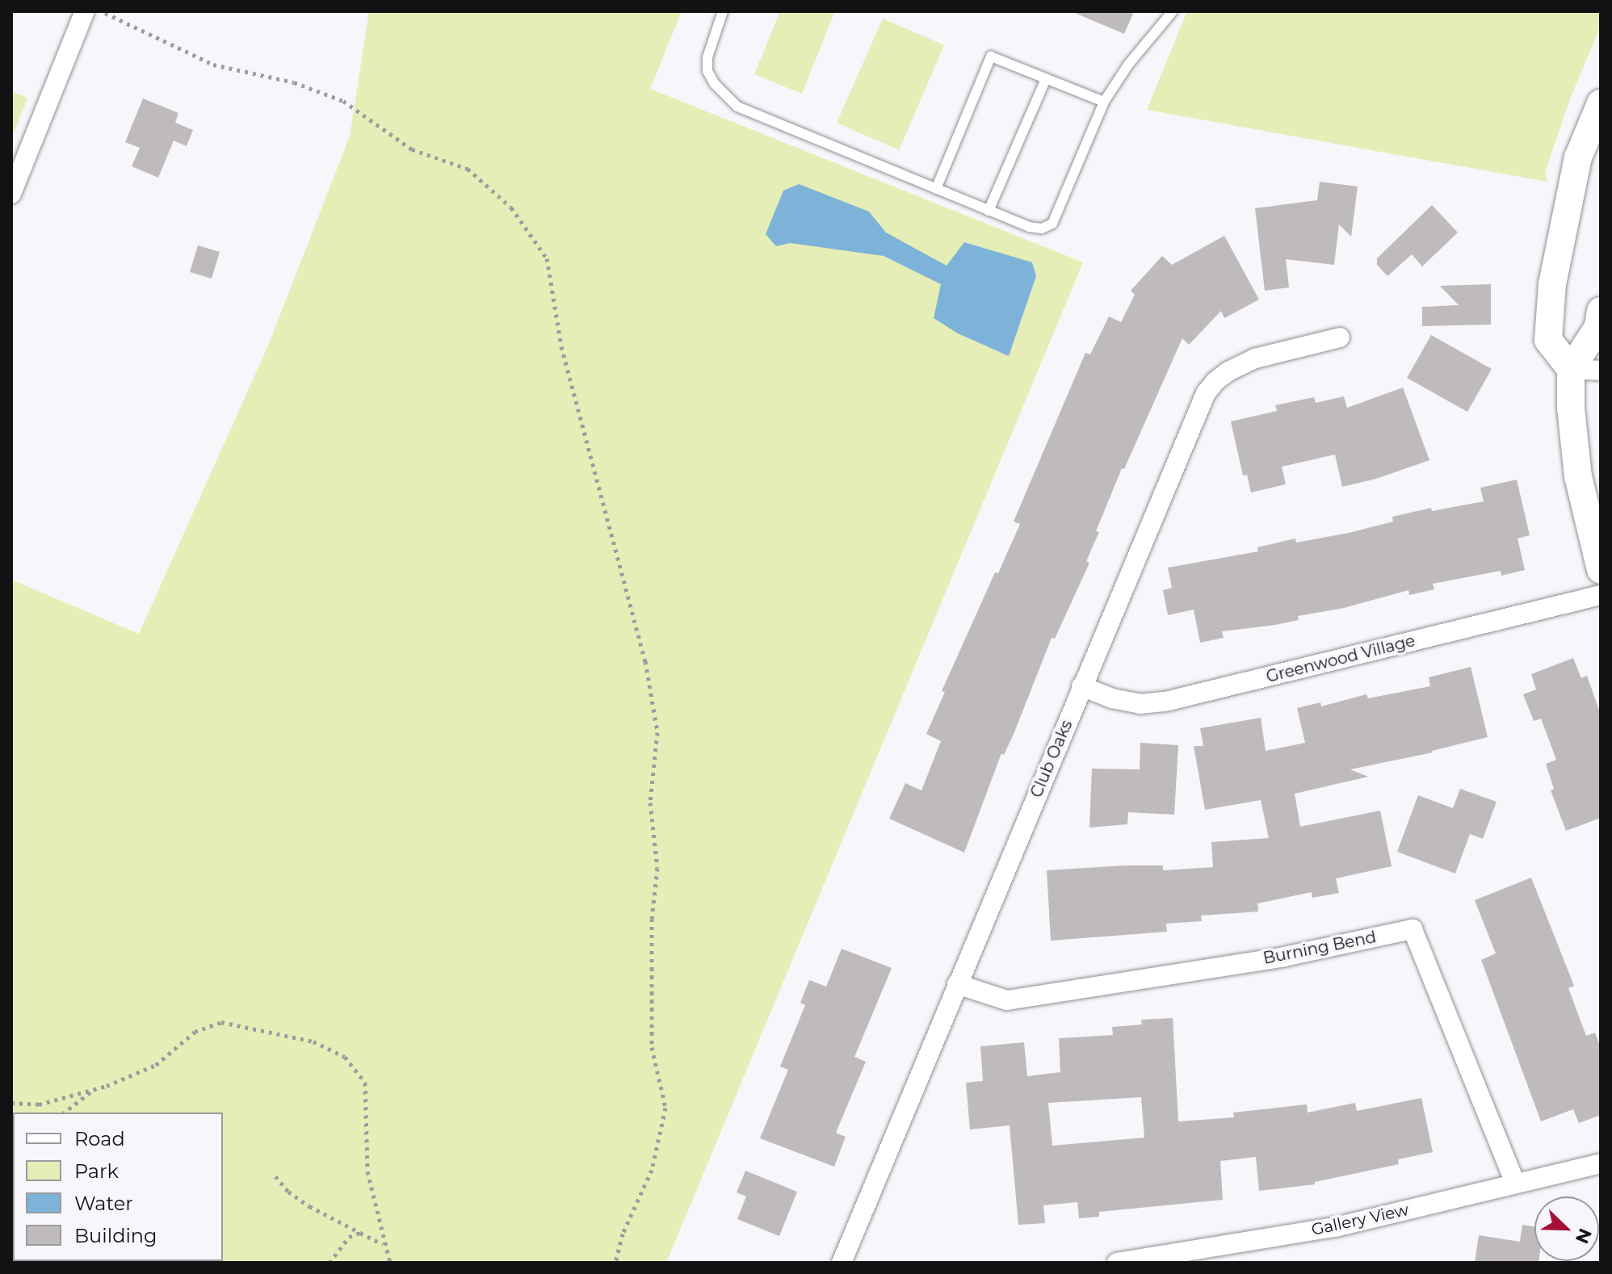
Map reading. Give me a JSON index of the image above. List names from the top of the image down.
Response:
{
  "streets": {
    "street": [
      "Greenwood Village",
      "Club Oaks",
      "Burning Bend",
      "Gallery View"
    ]
  },
  "crossings": [
    ["Greenwood Village", "Club Oaks"],
    ["Club Oaks", "Burning Bend"],
    ["Burning Bend", "Gallery View"]
  ],
  "legend": [
    "Road",
    "Park",
    "Water",
    "Building"
  ],
  "north": "bottom right"
}
